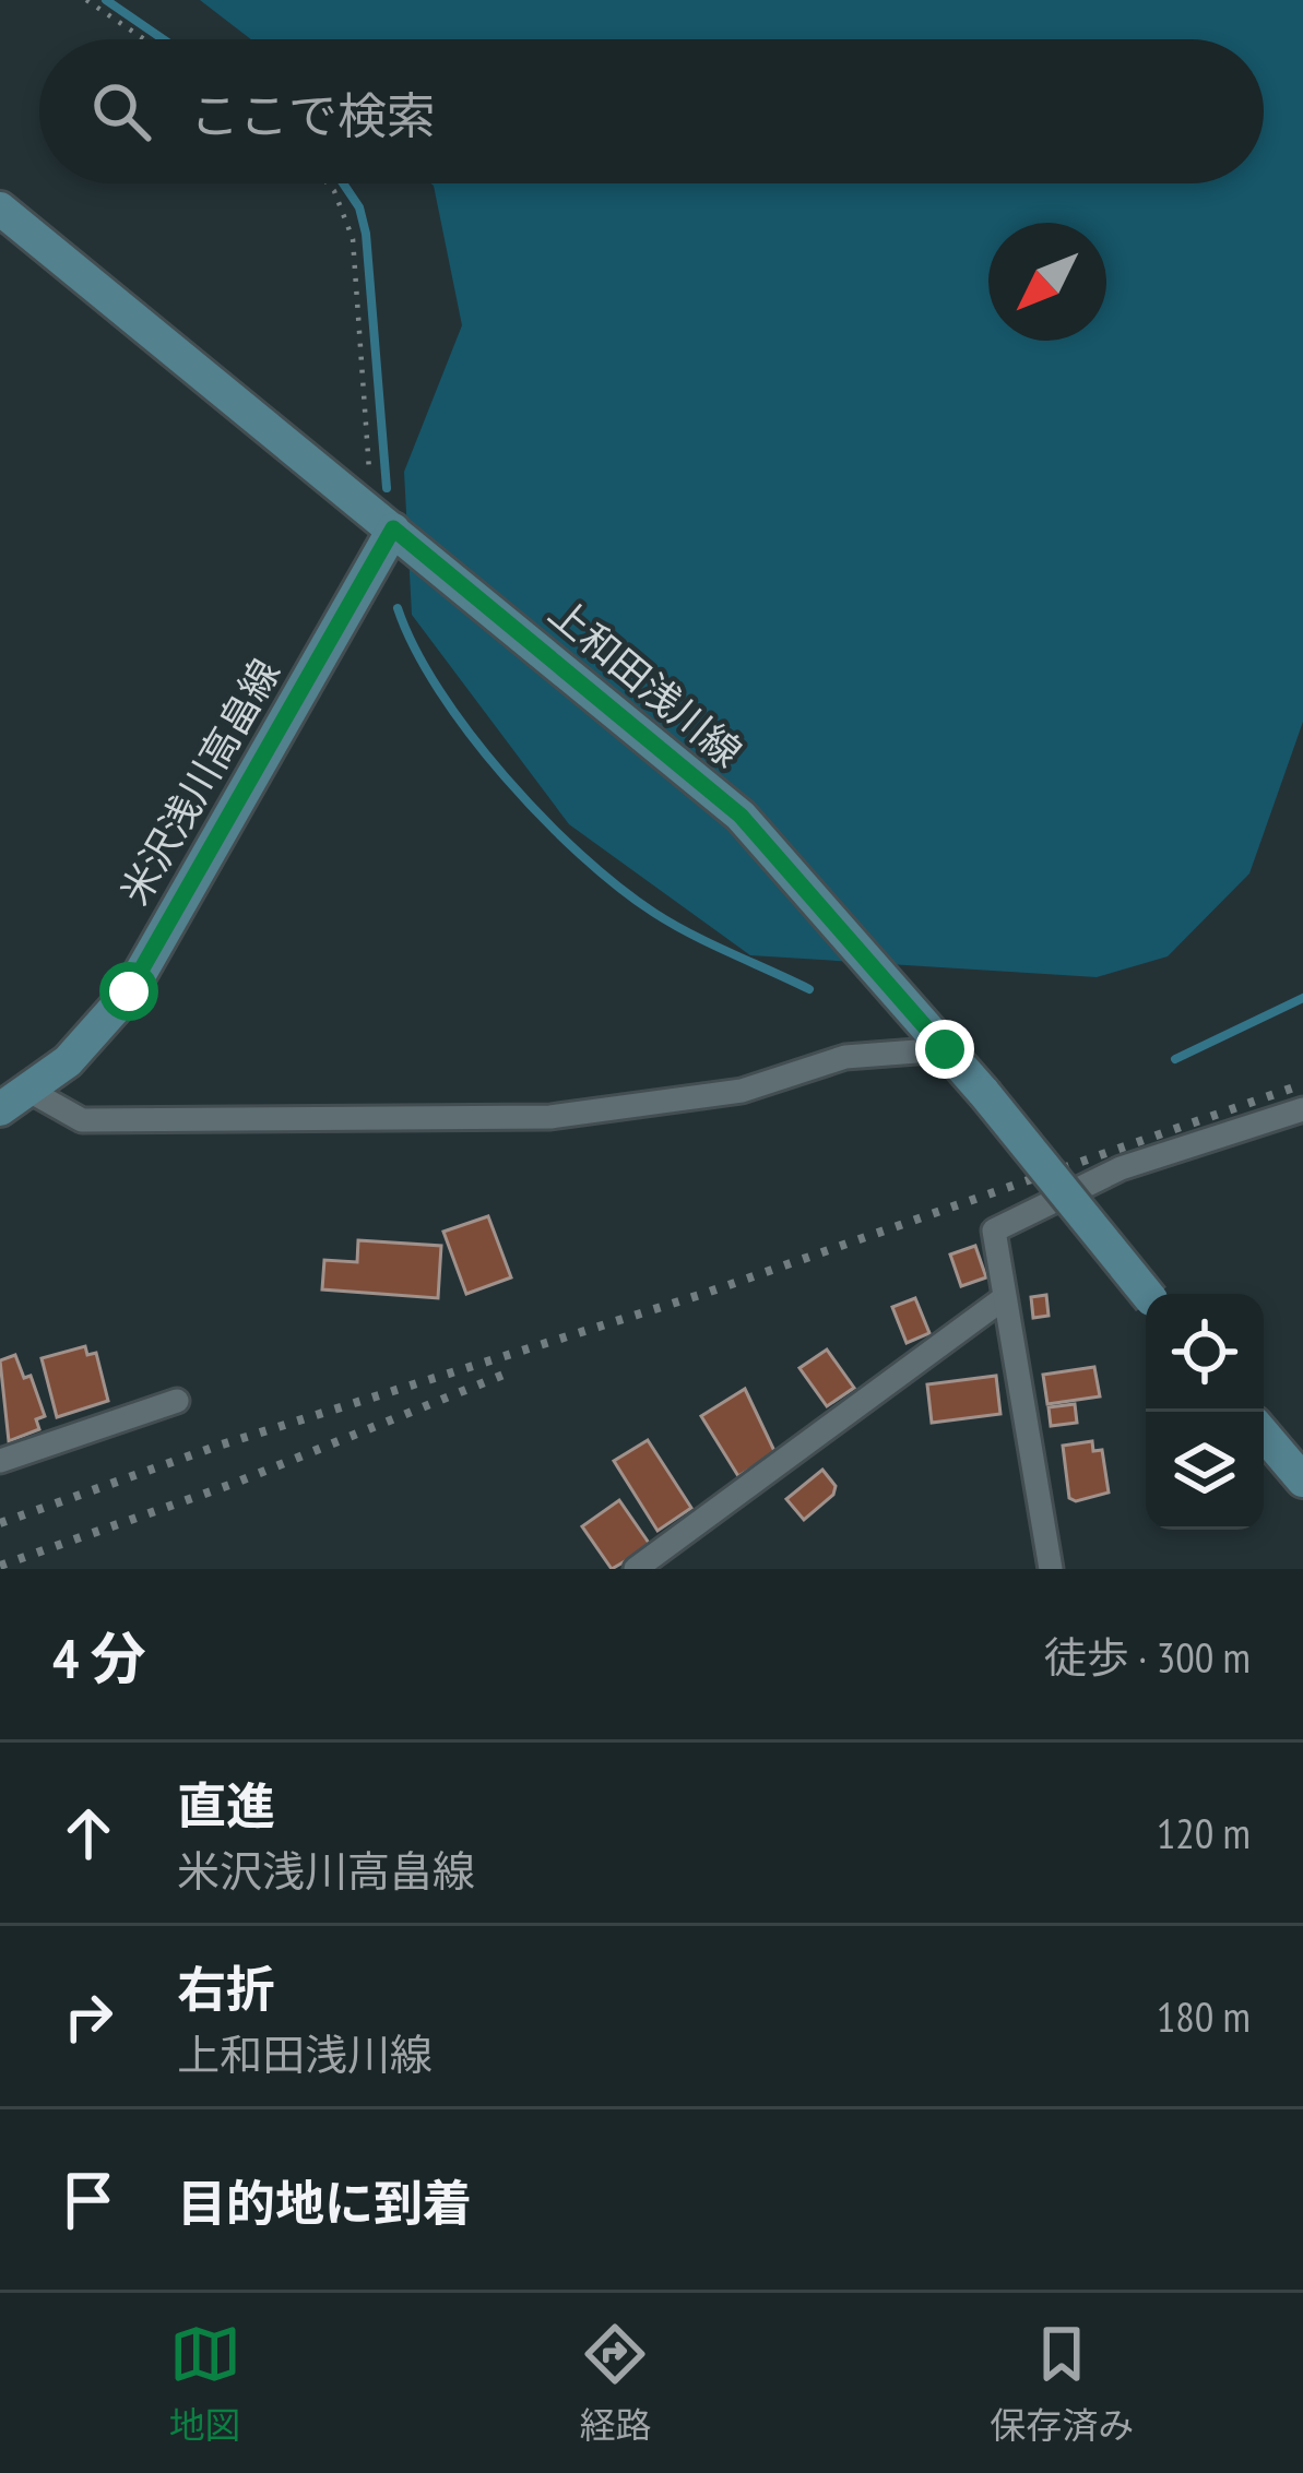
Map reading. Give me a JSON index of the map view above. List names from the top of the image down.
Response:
{
  "streets": {
    "main road": ["上和田浅川線", "米沢浅川高畠線"]
  },
  "crossings": [
    ["上和田浅川線", "米沢浅川高畠線"]
  ],
  "north": "bottom left",
  "page": {
    "search": "ここで検索",
    "heading": ["4 分", "徒歩 · 300 m"],
    "list": [
      ["直進", "米沢浅川高畠線", "120 m"],
      ["右折", "上和田浅川線", "180 m"],
      "目的地に到着"
    ],
    "nav": ["地図", "経路", "保存済み"]
  }
}
